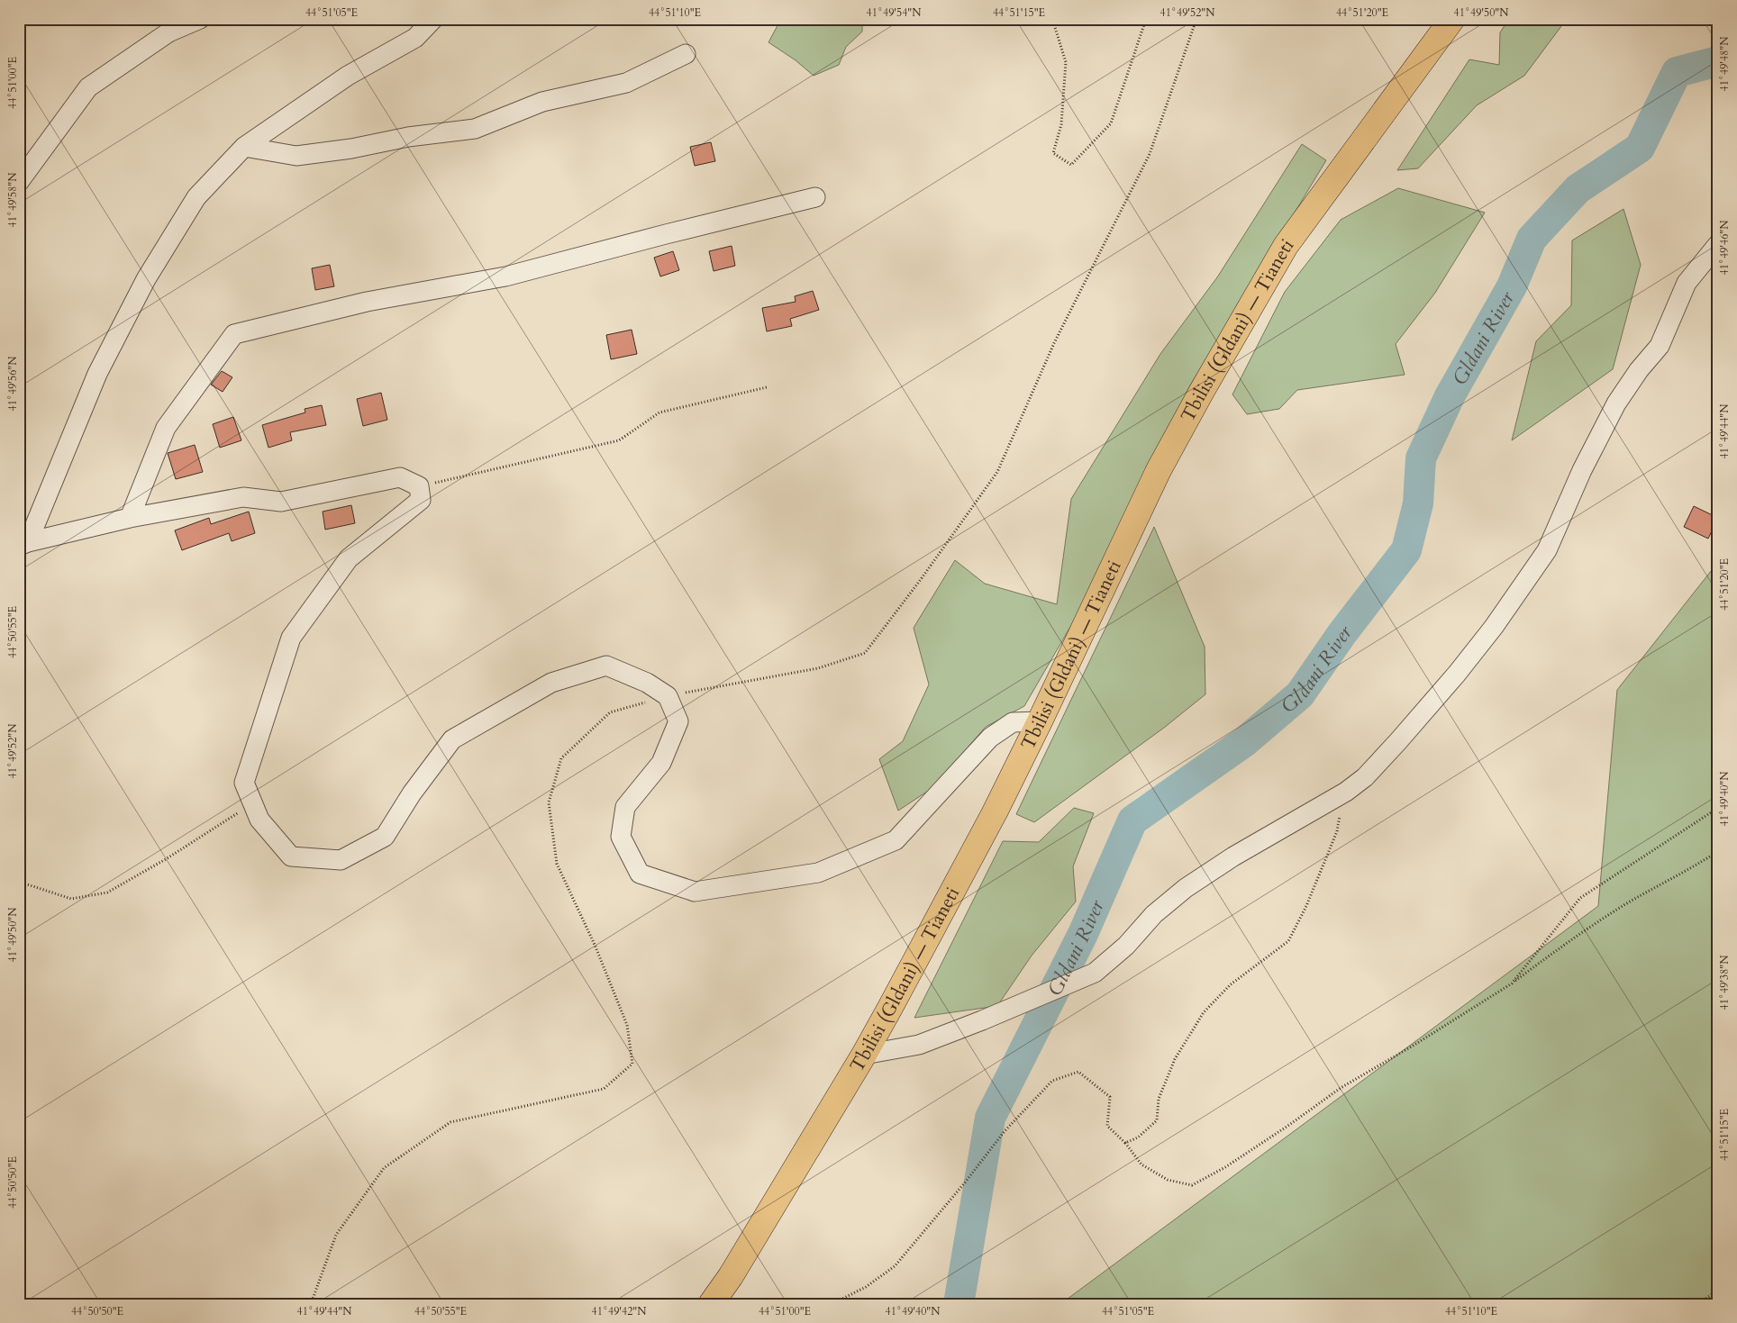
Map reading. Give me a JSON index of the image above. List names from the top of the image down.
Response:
{
  "streets": {
    "main road": ["Tbilisi (Gldani) — Tianeti"]
  },
  "water": ["Gldani River"],
  "coordinates": [
    "44°51'05\"E",
    "44°51'10\"E",
    "41°49'54\"N",
    "44°51'15\"E",
    "41°49'52\"N",
    "44°51'20\"E",
    "41°49'50\"N",
    "41°49'48\"N",
    "44°51'00\"E",
    "41°49'58\"N",
    "41°49'46\"N",
    "41°49'56\"N",
    "41°49'44\"N",
    "44°50'55\"E",
    "41°49'40\"N",
    "41°49'38\"N",
    "44°50'50\"E",
    "41°49'42\"N"
  ]
}
